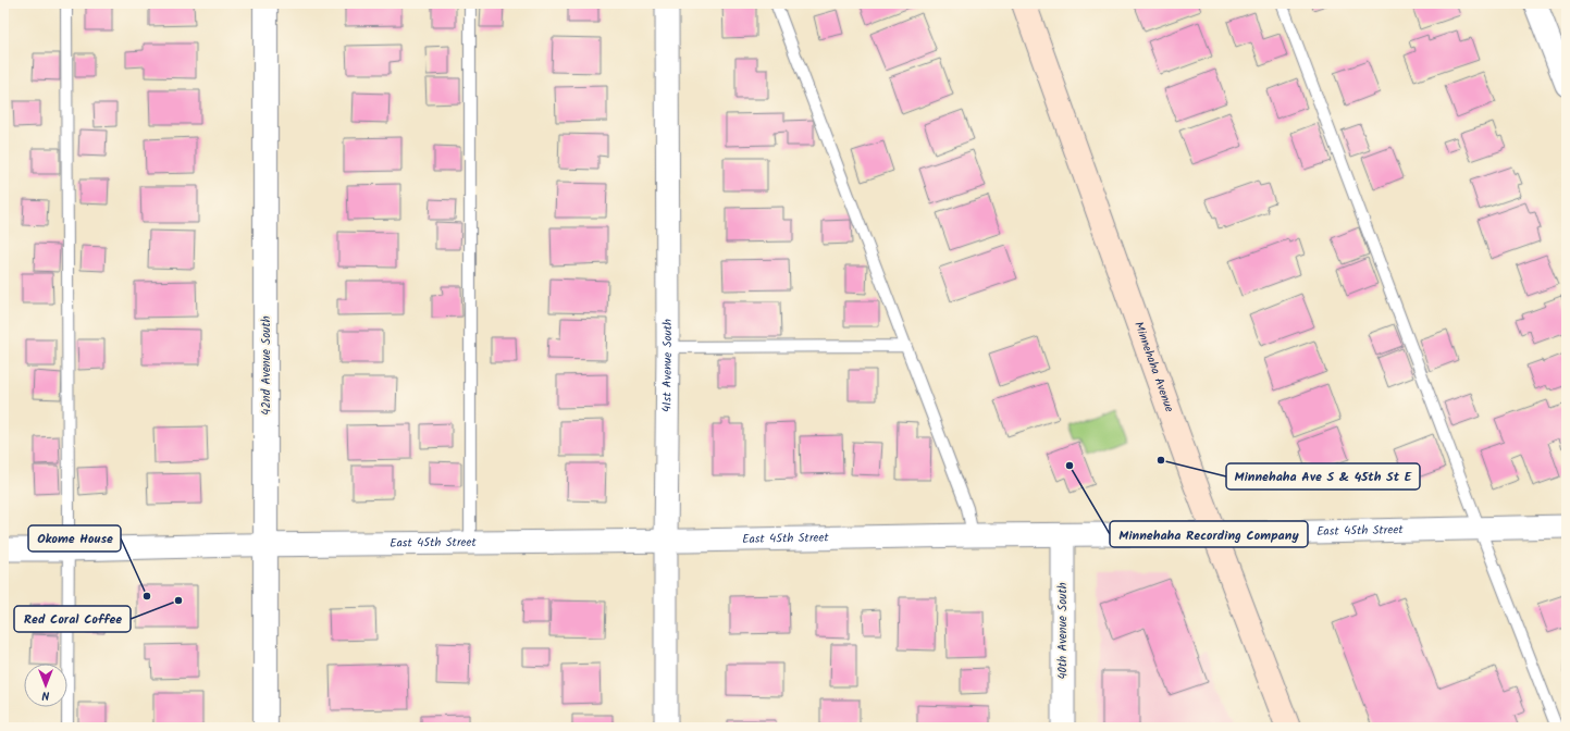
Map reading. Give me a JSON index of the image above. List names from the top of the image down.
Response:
{
  "streets": {
    "main road": ["Minnehaha Avenue"],
    "street": [
      "42nd Avenue South",
      "41st Avenue South",
      "East 45th Street",
      "40th Avenue South"
    ]
  },
  "crossings": [
    ["42nd Avenue South", "East 45th Street"],
    ["41st Avenue South", "East 45th Street"],
    ["Minnehaha Avenue", "East 45th Street"],
    ["East 45th Street", "40th Avenue South"]
  ],
  "places": [
    "Minnehaha Ave S & 45th St E",
    "Minnehaha Recording Company",
    "Okome House",
    "Red Coral Coffee"
  ],
  "north": "bottom"
}
